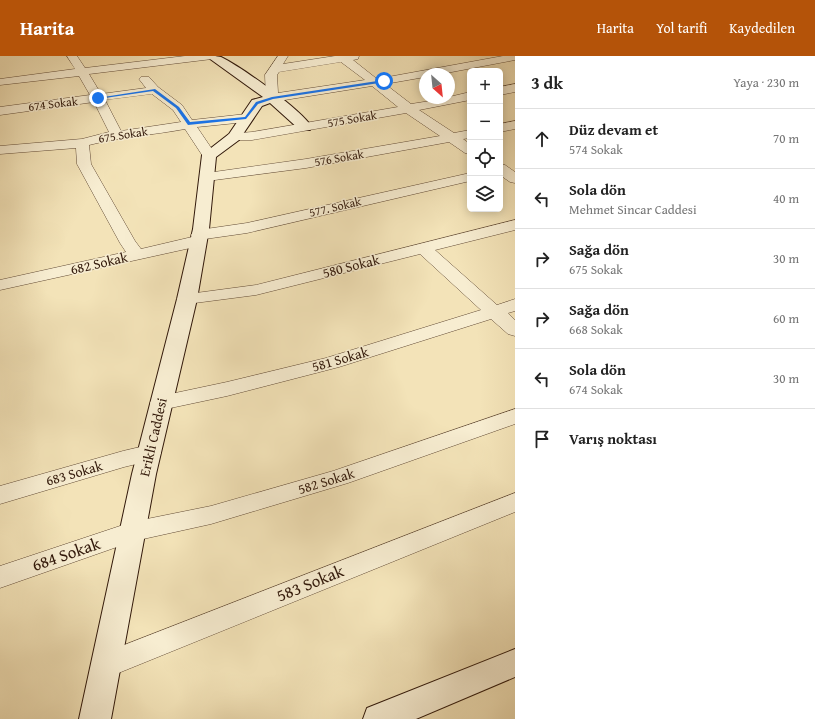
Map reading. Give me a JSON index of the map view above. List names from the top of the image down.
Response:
{
  "streets": {
    "street": [
      "674 Sokak",
      "575 Sokak",
      "675 Sokak",
      "576 Sokak",
      "577. Sokak",
      "682 Sokak",
      "580 Sokak",
      "581 Sokak",
      "Erikli Caddesi",
      "683 Sokak",
      "582 Sokak",
      "684 Sokak",
      "583 Sokak"
    ]
  },
  "crossings": [
    ["576 Sokak", "Erikli Caddesi"],
    ["577. Sokak", "682 Sokak"],
    ["577. Sokak", "Erikli Caddesi"],
    ["682 Sokak", "Erikli Caddesi"],
    ["580 Sokak", "Erikli Caddesi"],
    ["581 Sokak", "Erikli Caddesi"],
    ["Erikli Caddesi", "683 Sokak"],
    ["Erikli Caddesi", "582 Sokak"],
    ["Erikli Caddesi", "684 Sokak"],
    ["Erikli Caddesi", "583 Sokak"],
    ["582 Sokak", "684 Sokak"]
  ],
  "north": "bottom right",
  "page": {
    "header": "Harita",
    "nav": ["Harita", "Yol tarifi", "Kaydedilen"],
    "heading": ["3 dk", "Yaya · 230 m"],
    "map_buttons": ["+", "−"],
    "list": [
      ["Düz devam et", "574 Sokak", "70 m"],
      ["Sola dön", "Mehmet Sincar Caddesi", "40 m"],
      ["Sağa dön", "675 Sokak", "30 m"],
      ["Sağa dön", "668 Sokak", "60 m"],
      ["Sola dön", "674 Sokak", "30 m"],
      "Varış noktası"
    ]
  }
}
